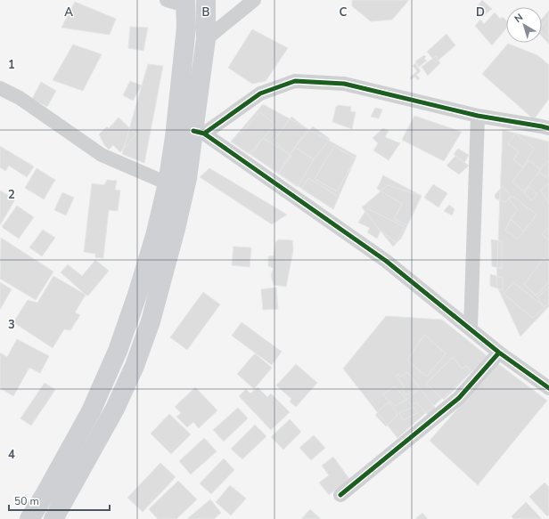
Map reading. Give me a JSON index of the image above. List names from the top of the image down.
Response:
{
  "scale_bar": "50 m",
  "north": "top left",
  "grid": {
    "columns": [
      "A",
      "B",
      "C",
      "D"
    ],
    "rows": [
      "1",
      "2",
      "3",
      "4"
    ]
  }
}
